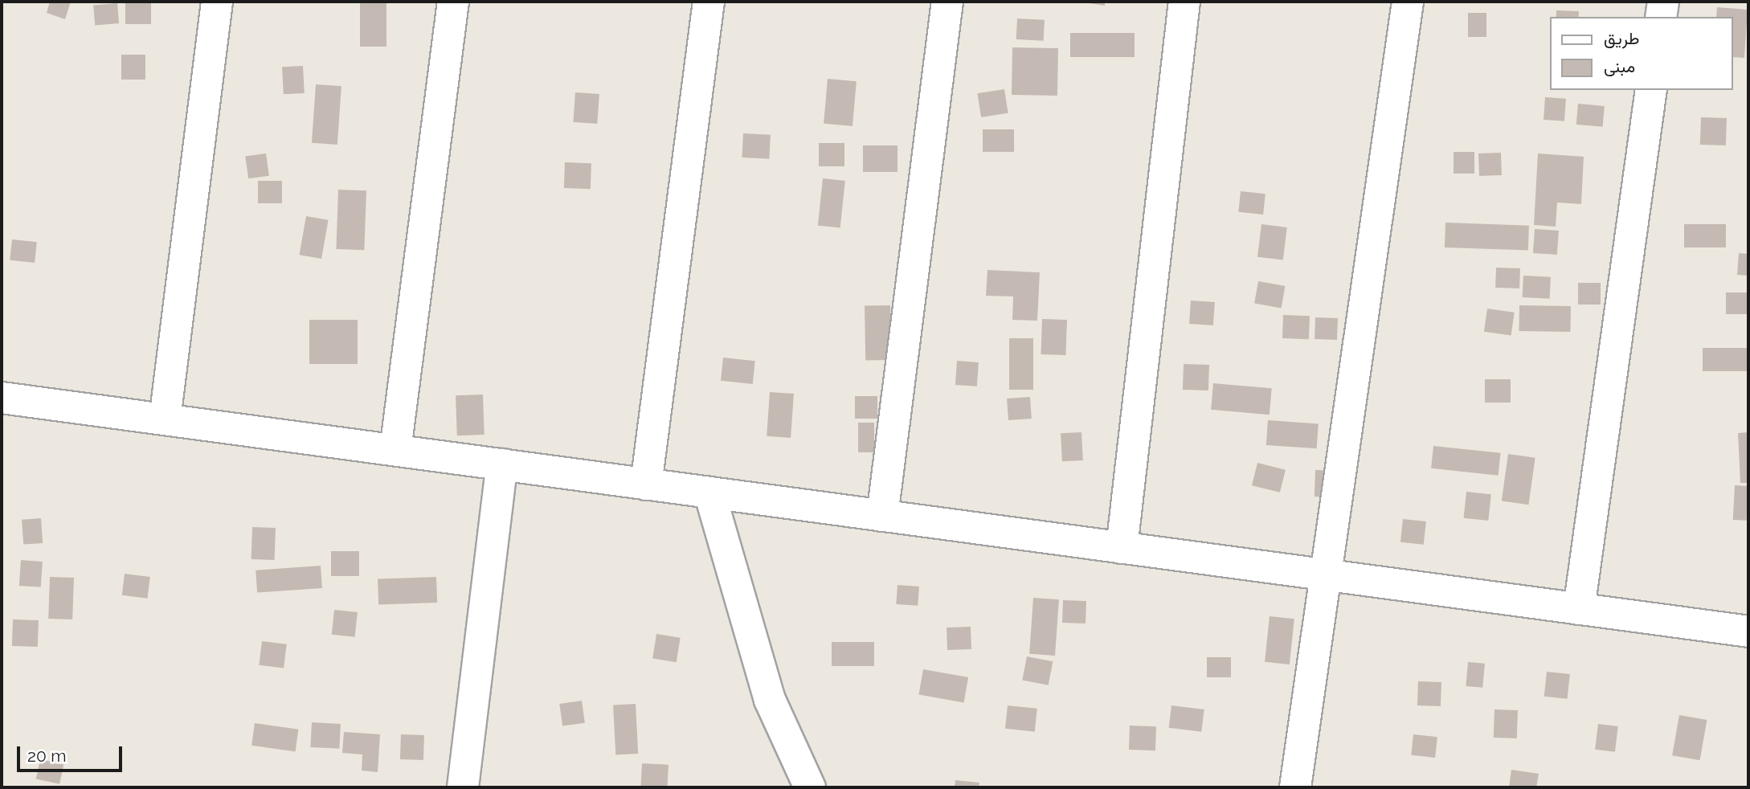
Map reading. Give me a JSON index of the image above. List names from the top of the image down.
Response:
{
  "legend": ["طريق", "مبنى"],
  "scale_bar": "20 m"
}
